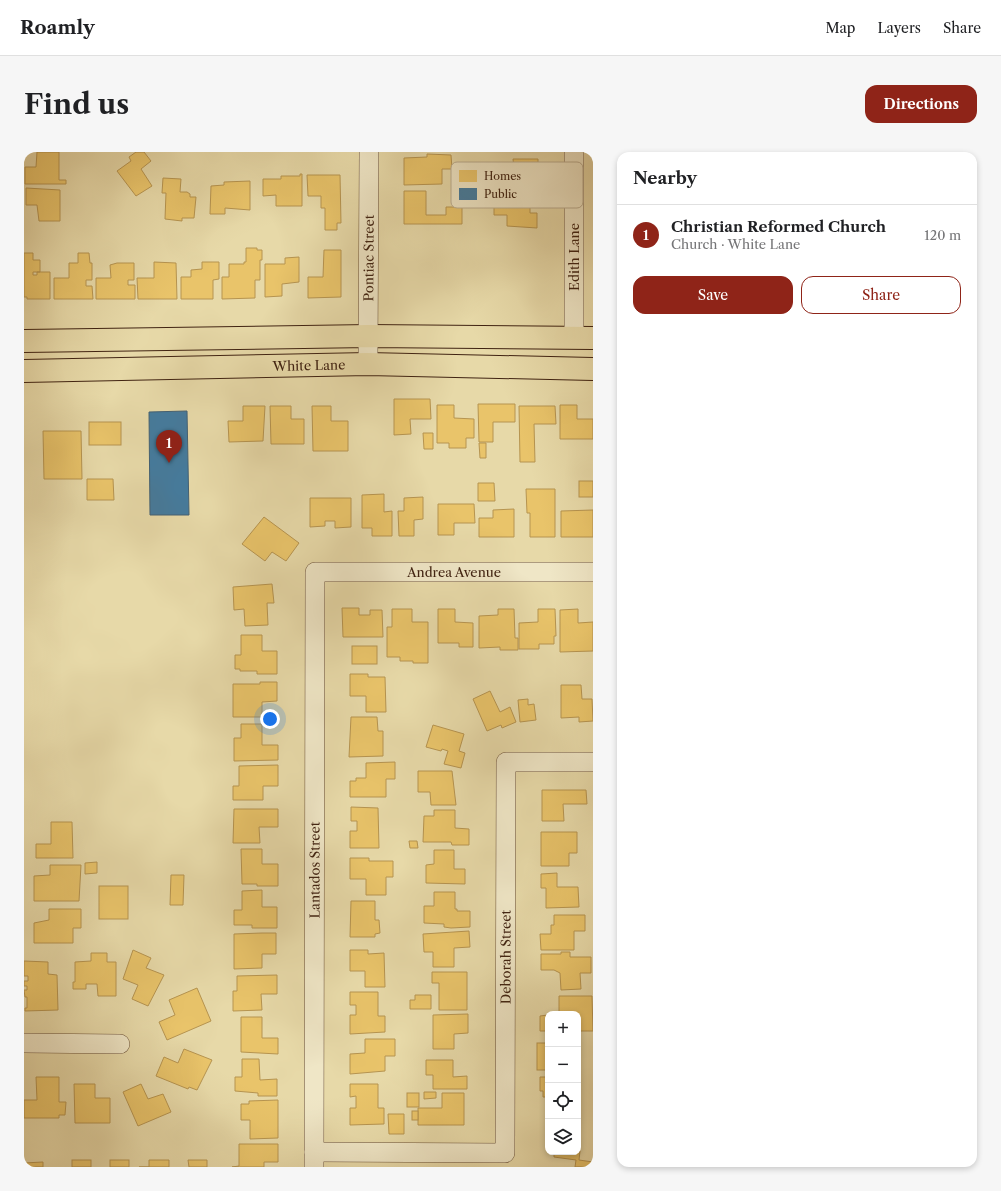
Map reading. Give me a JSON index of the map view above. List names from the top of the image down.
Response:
{
  "streets": {
    "main road": ["White Lane"],
    "street": [
      "Edith Lane",
      "Pontiac Street",
      "Andrea Avenue",
      "Lantados Street",
      "Deborah Street"
    ]
  },
  "crossings": [
    ["Pontiac Street", "White Lane"],
    ["Andrea Avenue", "Lantados Street"],
    ["Lantados Street", "Deborah Street"]
  ],
  "legend": ["Homes", "Public"],
  "page": {
    "header": "Roamly",
    "nav": ["Map", "Layers", "Share"],
    "buttons": [
      "Directions",
      ["Save", "Share"]
    ],
    "title": "Find us",
    "heading": "Nearby",
    "list": [
      {
        "mark": "1",
        "name": "Christian Reformed Church",
        "note": "Church · White Lane",
        "value": "120 m"
      }
    ],
    "pins": "1",
    "map_buttons": ["+", "−"]
  }
}
